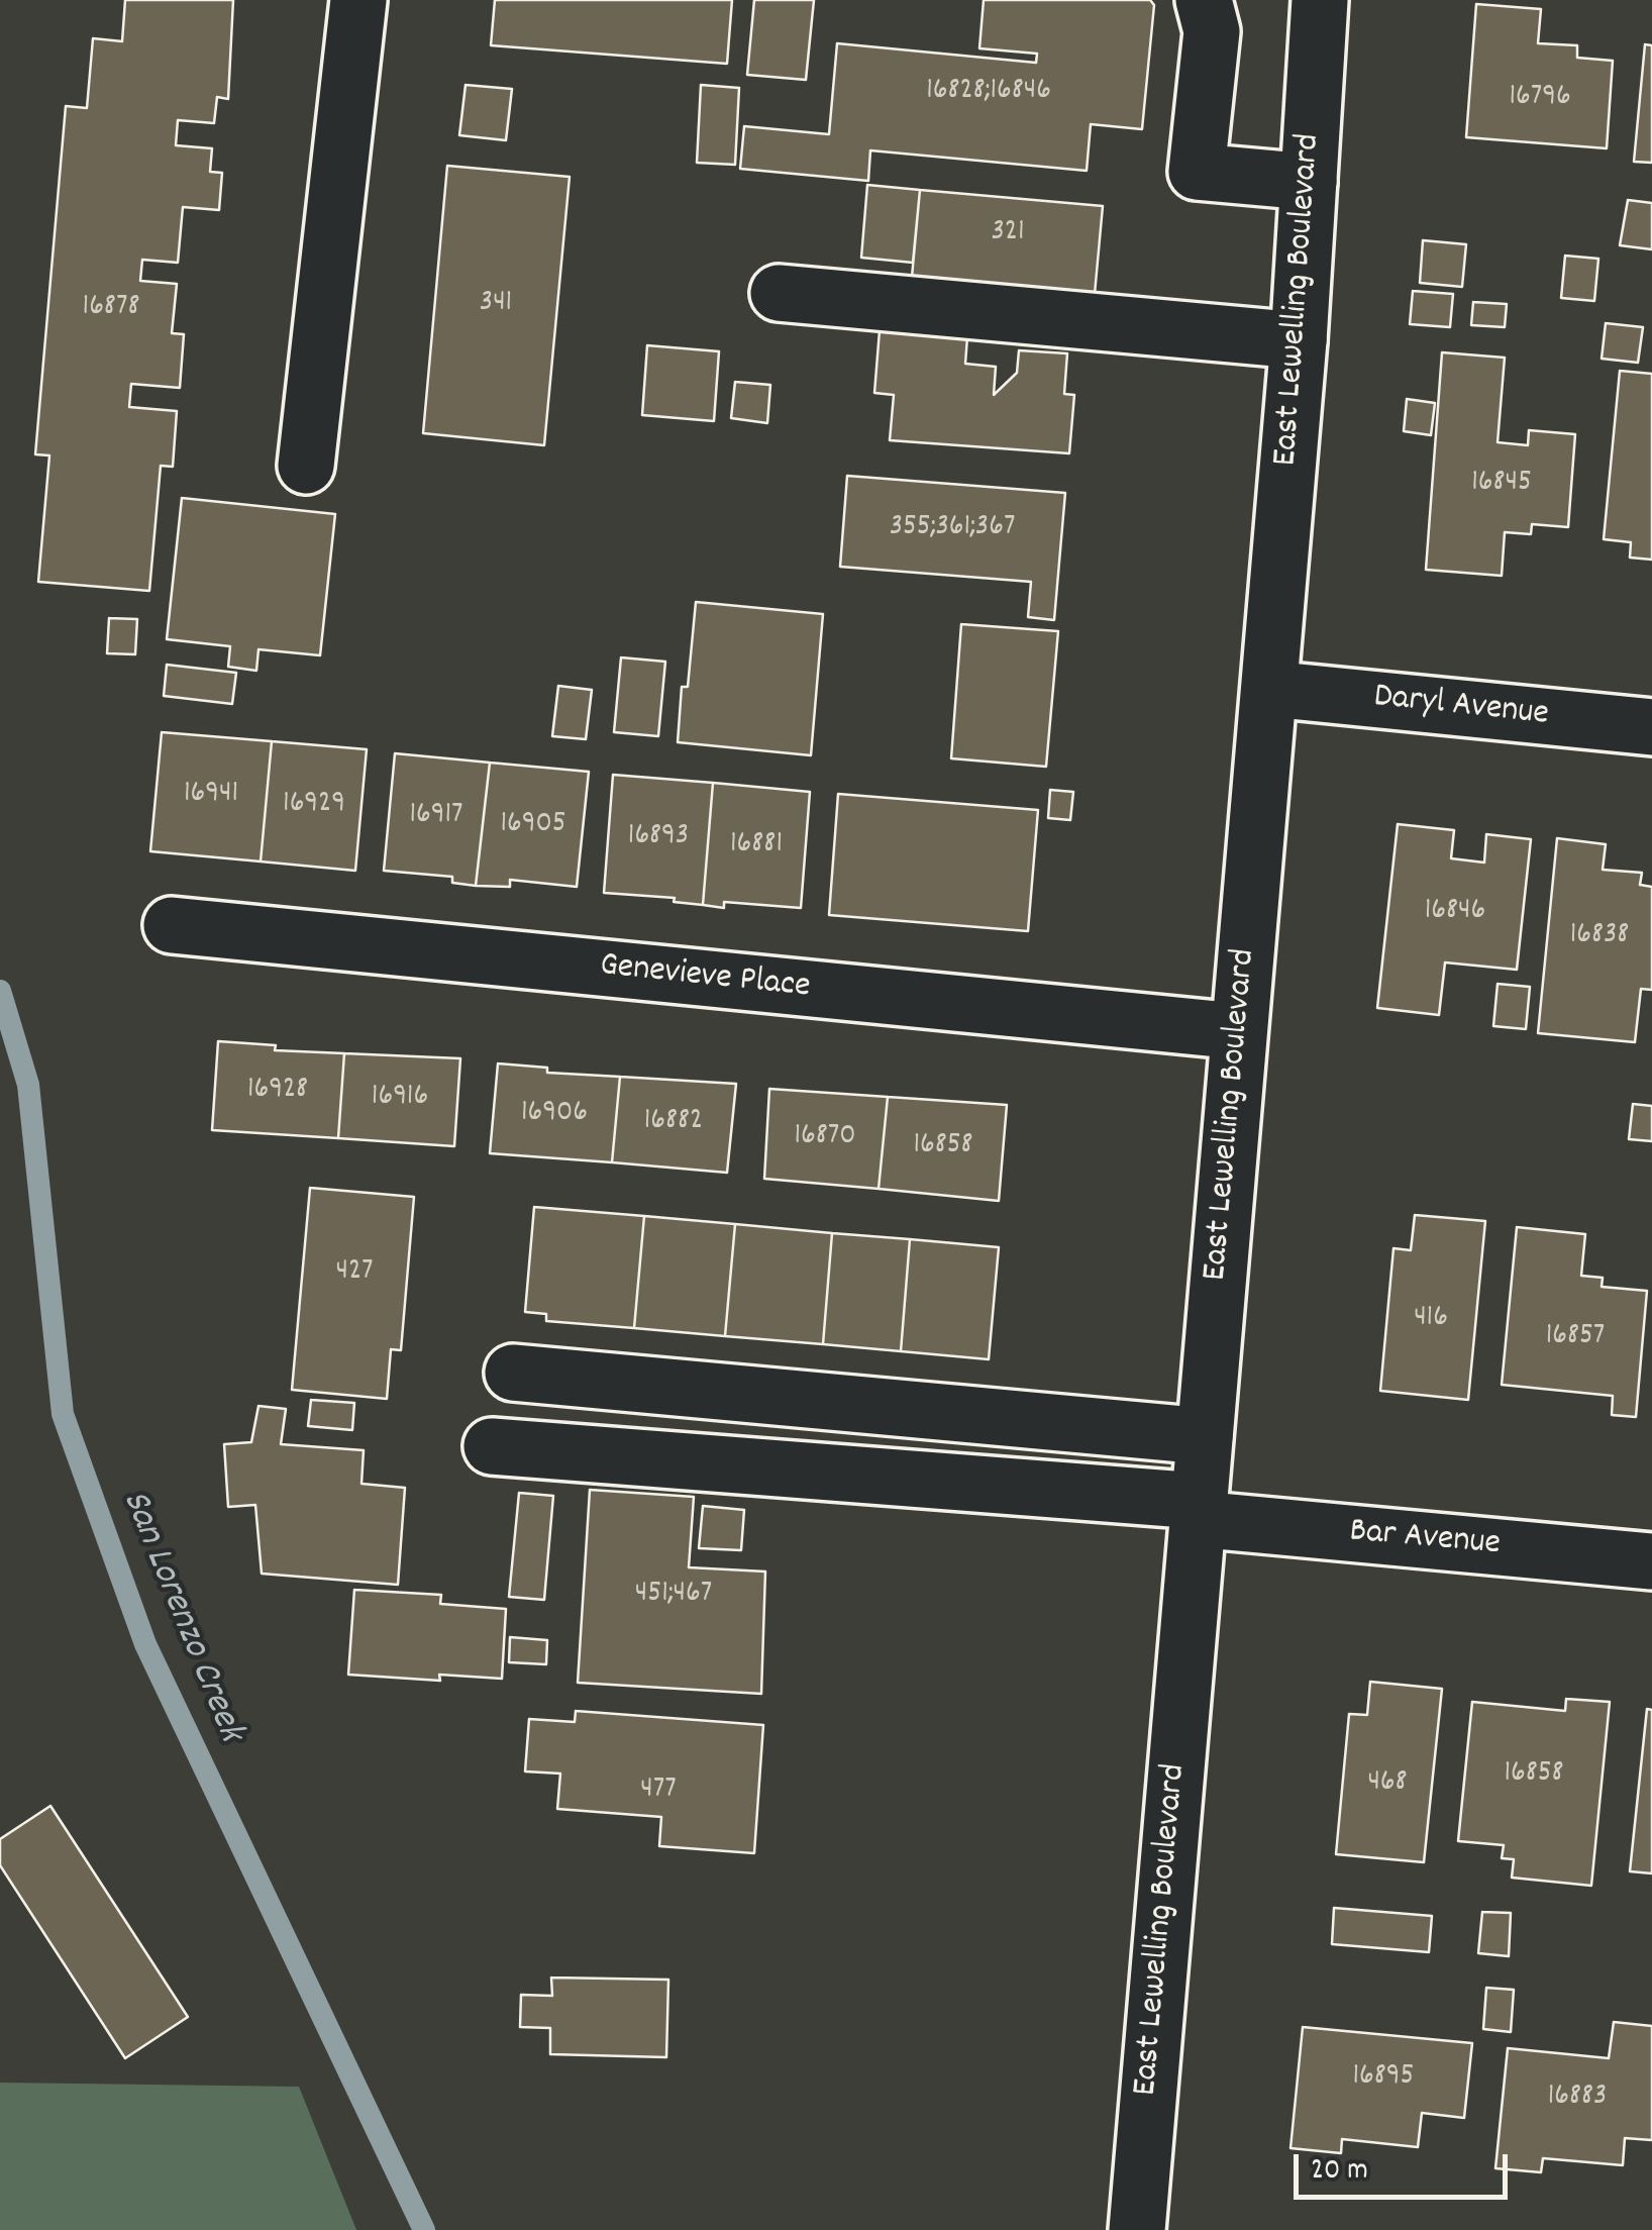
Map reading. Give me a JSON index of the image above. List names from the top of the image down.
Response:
{
  "streets": {
    "main road": [
      "East Lewelling Boulevard",
      "Daryl Avenue",
      "Genevieve Place",
      "Bar Avenue"
    ]
  },
  "crossings": [
    ["East Lewelling Boulevard", "Daryl Avenue"],
    ["East Lewelling Boulevard", "Genevieve Place"],
    ["East Lewelling Boulevard", "Bar Avenue"]
  ],
  "water": ["San Lorenzo Creek"],
  "house_numbers": [
    "16828;16846",
    "16796",
    "321",
    "341",
    "16878",
    "16845",
    "355;361;367",
    "16941",
    "16929",
    "16917",
    "16905",
    "16893",
    "16881",
    "16846",
    "16838",
    "16928",
    "16916",
    "16906",
    "16882",
    "16870",
    "16858",
    "427",
    "416",
    "16857",
    "451;467",
    "16858",
    "468",
    "477",
    "16895",
    "16883"
  ],
  "scale_bar": "20 m"
}
